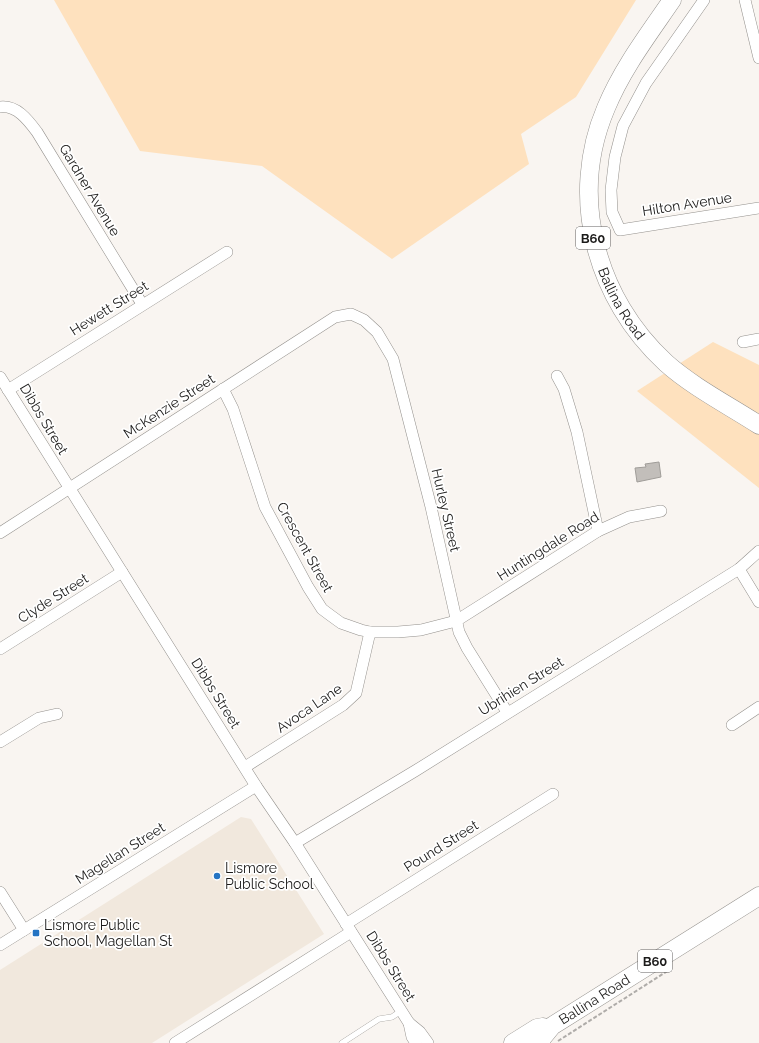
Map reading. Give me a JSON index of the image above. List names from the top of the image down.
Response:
{
  "streets": {
    "main road": ["B60", "Ballina Road"],
    "street": [
      "Gardner Avenue",
      "Hilton Avenue",
      "Hewett Street",
      "McKenzie Street",
      "Dibbs Street",
      "Hurley Street",
      "Huntingdale Road",
      "Crescent Street",
      "Clyde Street",
      "Ubrihien Street",
      "Avoca Lane",
      "Pound Street",
      "Magellan Street"
    ]
  },
  "crossings": [
    ["Gardner Avenue", "Hewett Street"],
    ["Hewett Street", "Dibbs Street"],
    ["McKenzie Street", "Dibbs Street"],
    ["McKenzie Street", "Hurley Street"],
    ["McKenzie Street", "Crescent Street"],
    ["Dibbs Street", "Clyde Street"],
    ["Dibbs Street", "Ubrihien Street"],
    ["Dibbs Street", "Avoca Lane"],
    ["Dibbs Street", "Pound Street"],
    ["Dibbs Street", "Magellan Street"],
    ["Hurley Street", "Huntingdale Road"],
    ["Hurley Street", "Crescent Street"],
    ["Hurley Street", "Ubrihien Street"],
    ["Huntingdale Road", "Crescent Street"],
    ["Crescent Street", "Avoca Lane"]
  ],
  "places": {
    "other": ["Lismore Public School"],
    "transit": ["Lismore Public School, Magellan St"]
  }
}
